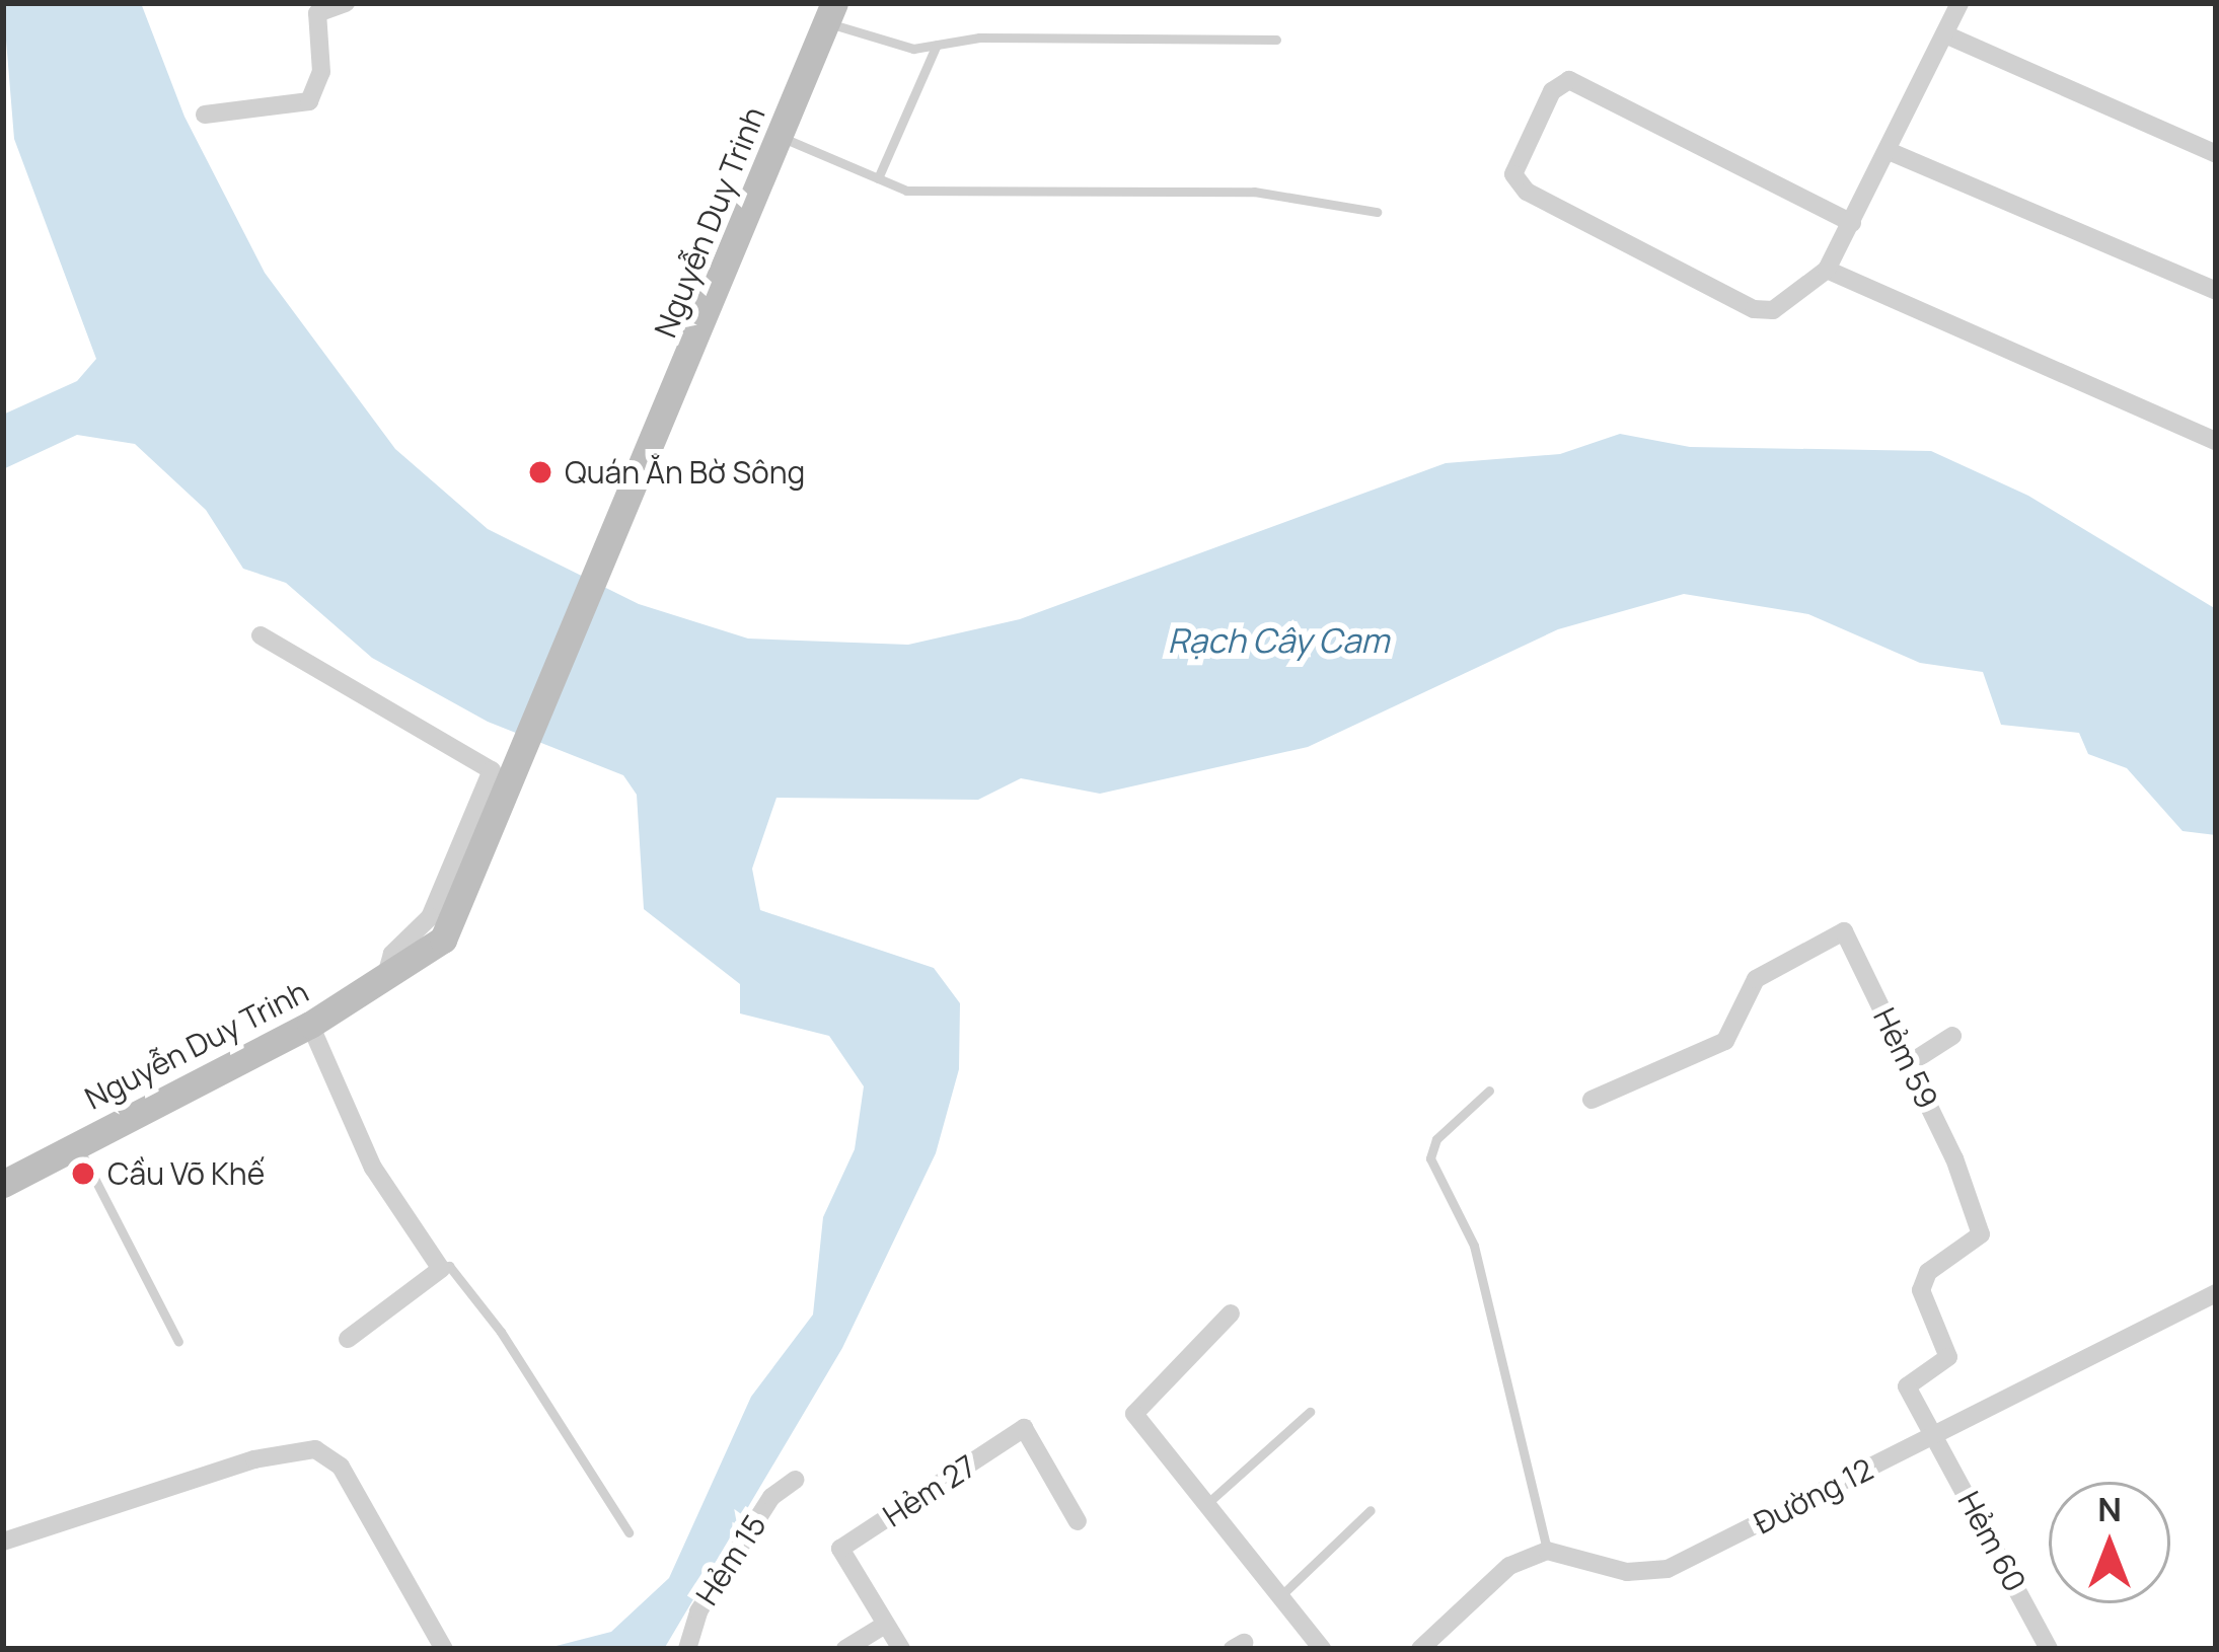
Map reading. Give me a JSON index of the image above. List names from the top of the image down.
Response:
{
  "streets": {
    "main road": ["Nguyễn Duy Trinh"],
    "street": [
      "Hẻm 59",
      "Hẻm 27",
      "Đường 12",
      "Hẻm 60",
      "Hẻm 15"
    ]
  },
  "crossings": [
    ["Hẻm 59", "Đường 12"],
    ["Hẻm 59", "Hẻm 60"],
    ["Đường 12", "Hẻm 60"]
  ],
  "water": ["Rạch Cây Cam"],
  "places": ["Quán Ăn Bờ Sông", "Cầu Võ Khế"],
  "north": "top"
}
